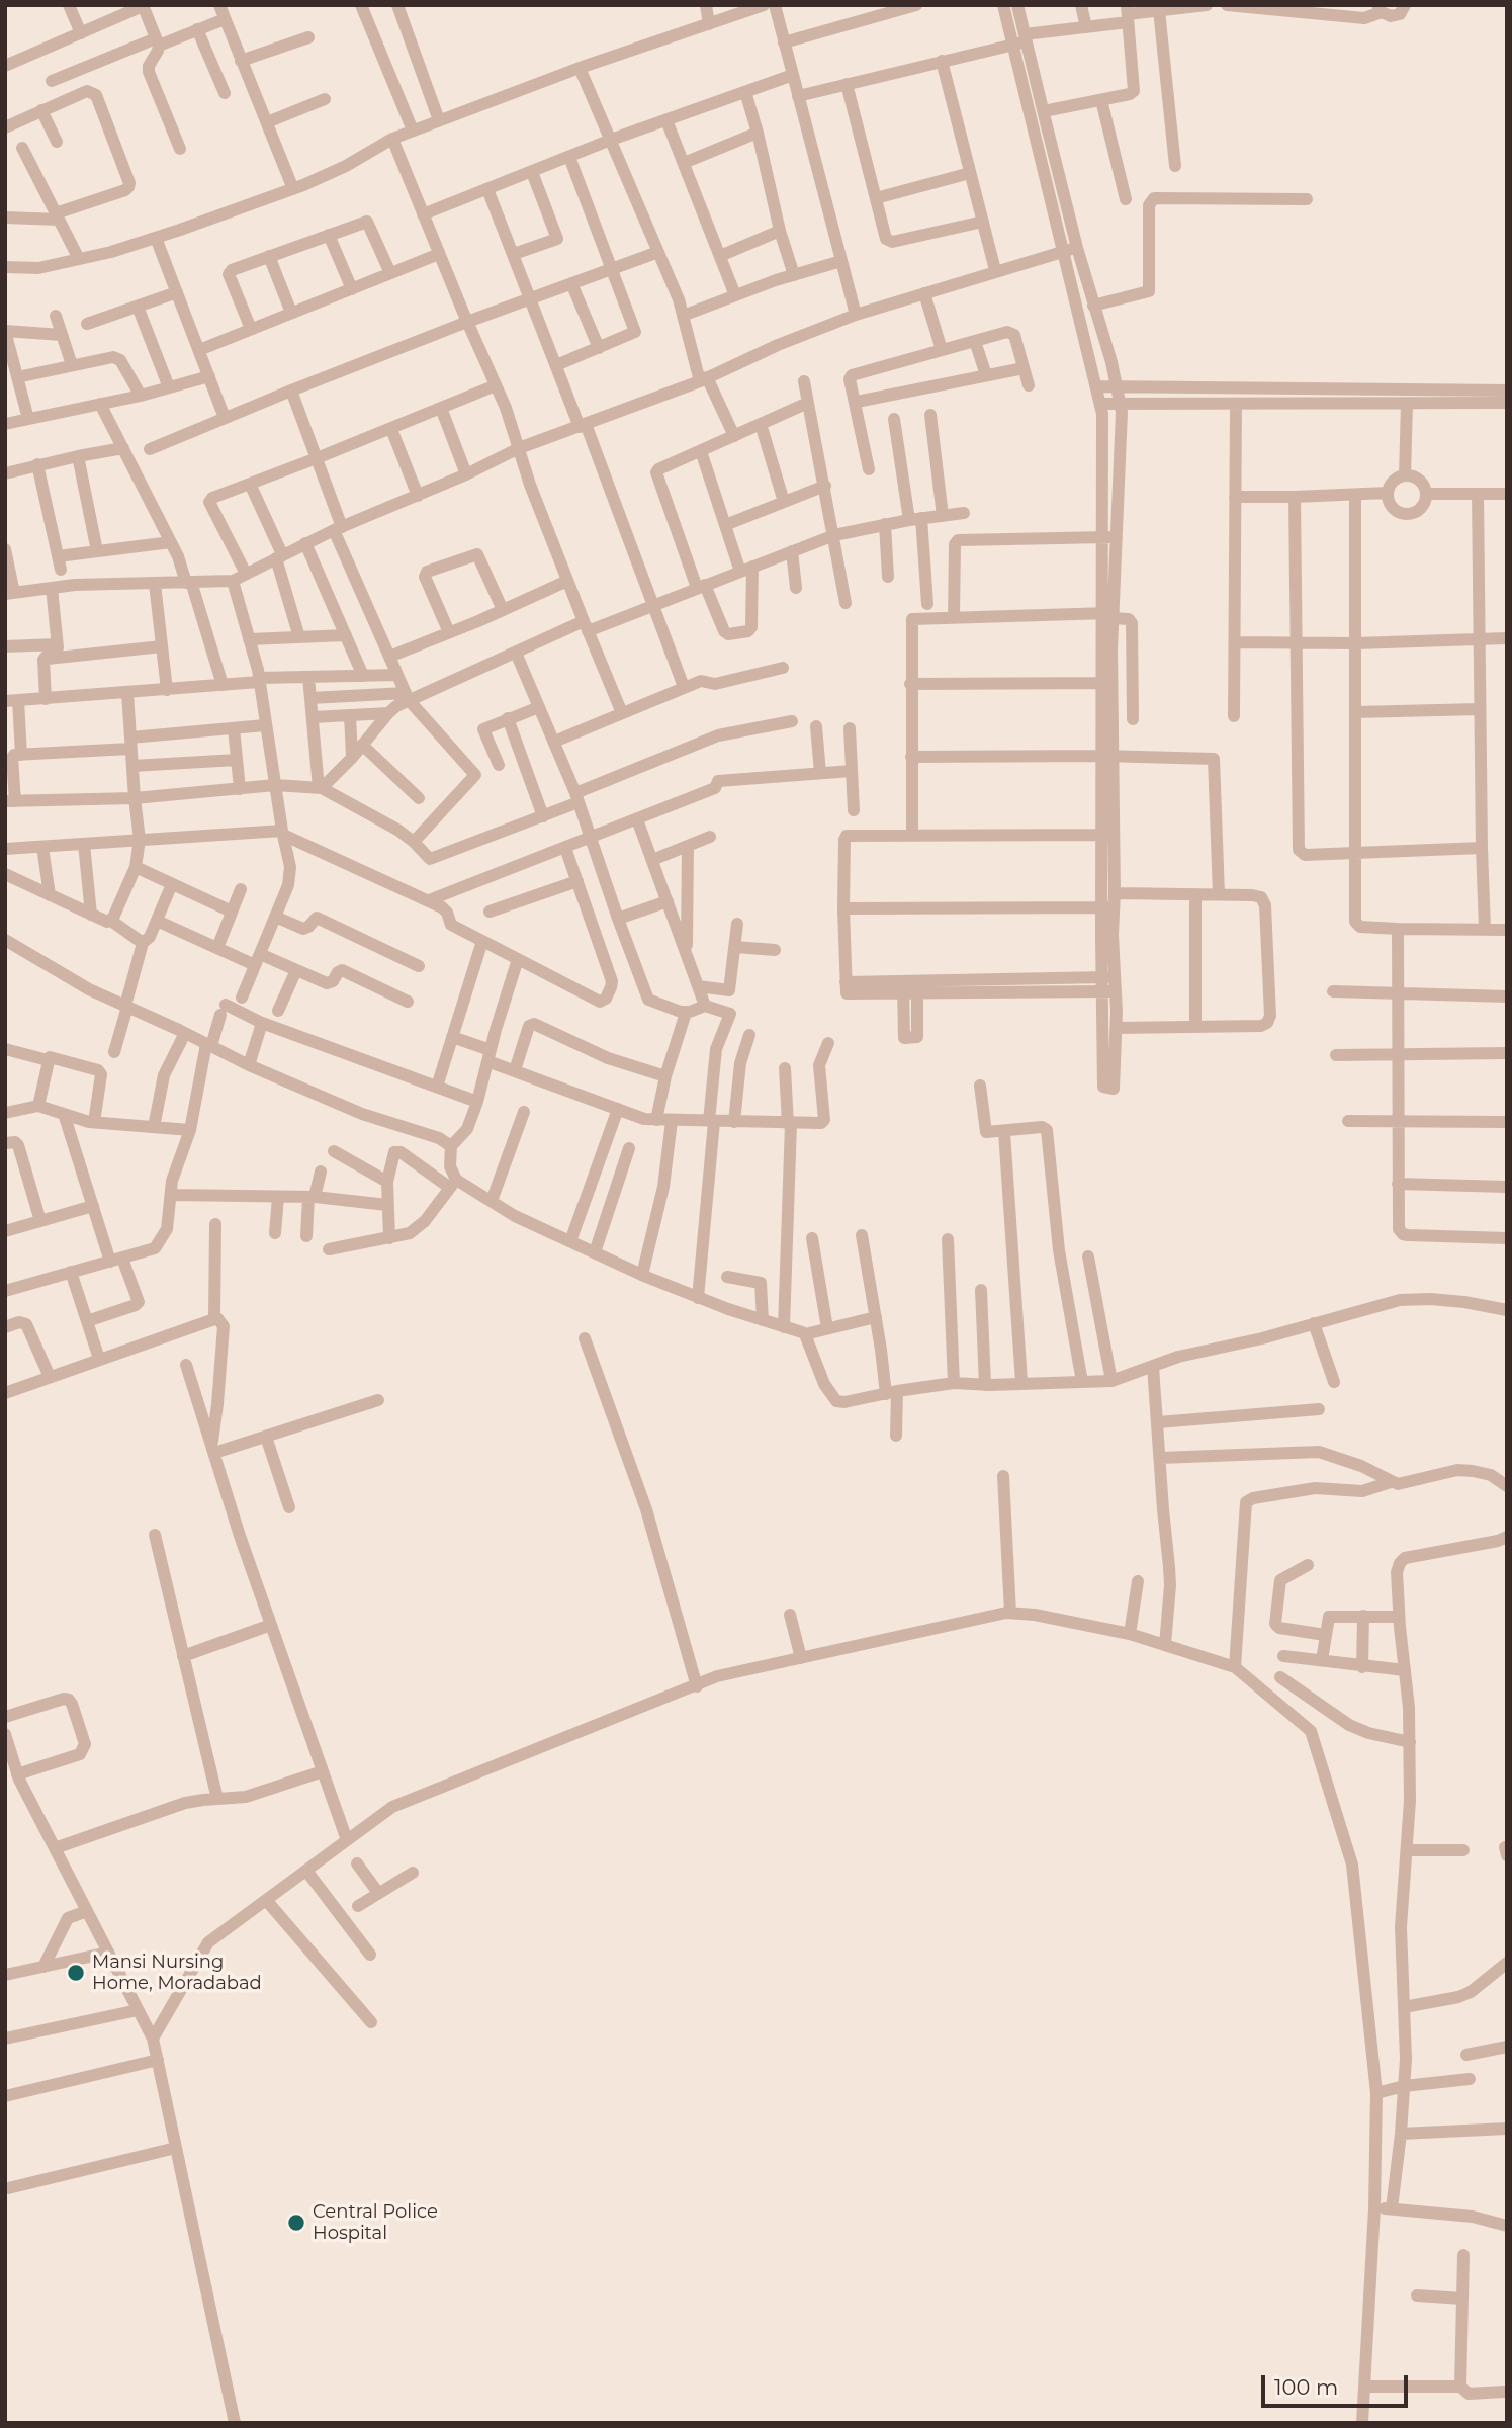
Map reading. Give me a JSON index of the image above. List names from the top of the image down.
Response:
{
  "places": ["Mansi Nursing Home, Moradabad", "Central Police Hospital"],
  "scale_bar": "100 m"
}
